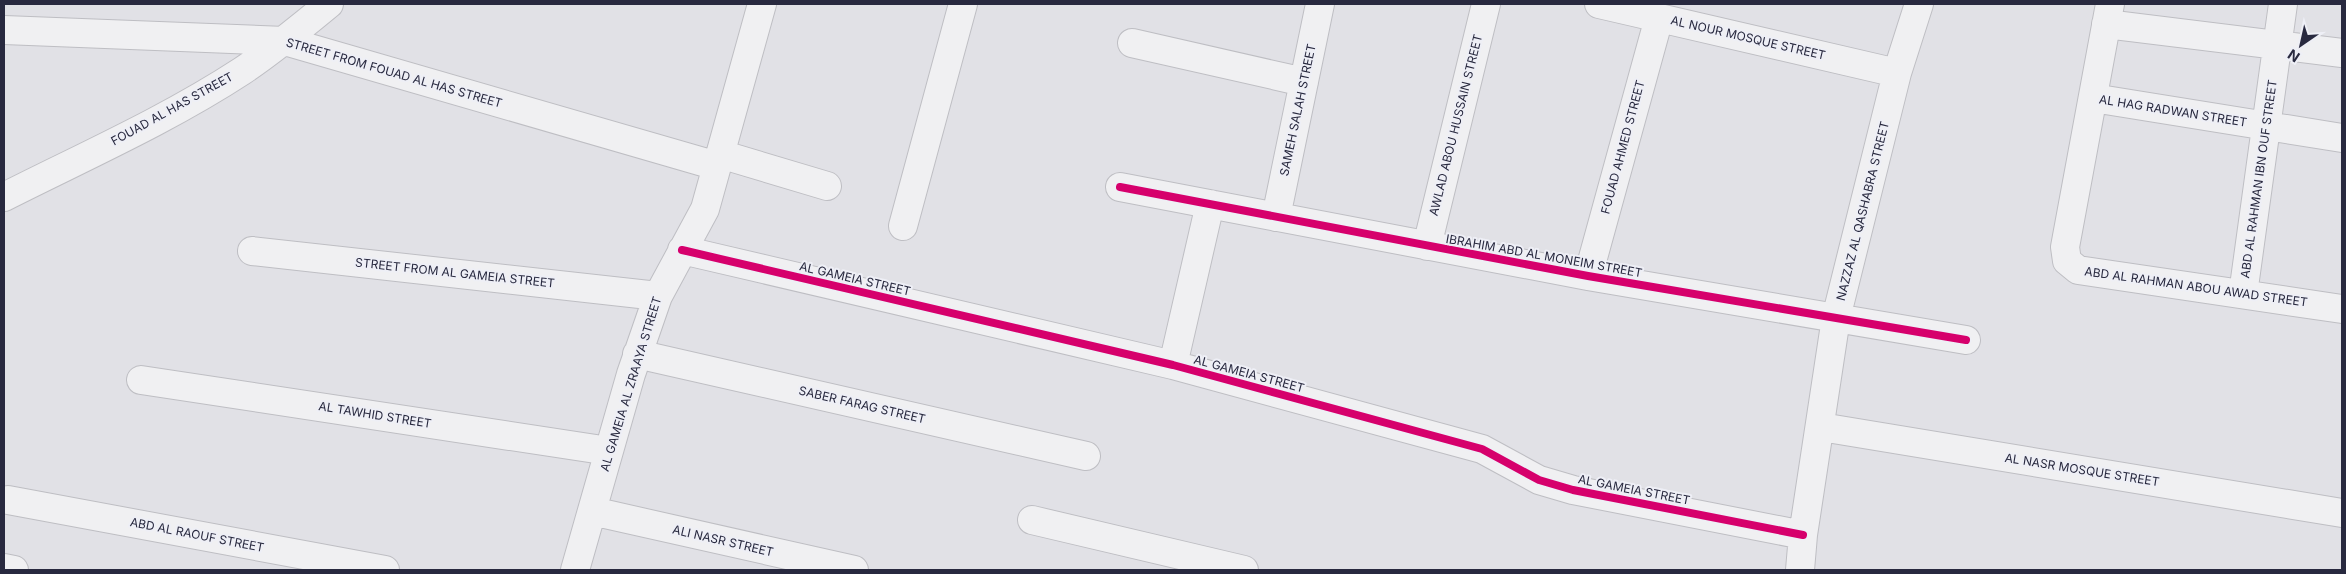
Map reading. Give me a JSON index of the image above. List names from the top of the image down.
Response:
{
  "streets": {
    "street": [
      "AL NOUR MOSQUE STREET",
      "STREET FROM FOUAD AL HAS STREET",
      "FOUAD AL HAS STREET",
      "SAMEH SALAH STREET",
      "AL HAG RADWAN STREET",
      "AWLAD ABOU HUSSAIN STREET",
      "FOUAD AHMED STREET",
      "ABD AL RAHMAN IBN OUF STREET",
      "NAZZAZ AL QASHABRA STREET",
      "IBRAHIM ABD AL MONEIM STREET",
      "STREET FROM AL GAMEIA STREET",
      "AL GAMEIA STREET",
      "ABD AL RAHMAN ABOU AWAD STREET",
      "AL GAMEIA AL ZRAAYA STREET",
      "SABER FARAG STREET",
      "AL TAWHID STREET",
      "AL NASR MOSQUE STREET",
      "ABD AL RAOUF STREET",
      "ALI NASR STREET"
    ]
  },
  "crossings": [
    ["AL NOUR MOSQUE STREET", "FOUAD AHMED STREET"],
    ["AL NOUR MOSQUE STREET", "NAZZAZ AL QASHABRA STREET"],
    ["STREET FROM FOUAD AL HAS STREET", "FOUAD AL HAS STREET"],
    ["STREET FROM FOUAD AL HAS STREET", "AL GAMEIA AL ZRAAYA STREET"],
    ["SAMEH SALAH STREET", "IBRAHIM ABD AL MONEIM STREET"],
    ["AL HAG RADWAN STREET", "ABD AL RAHMAN IBN OUF STREET"],
    ["AL HAG RADWAN STREET", "ABD AL RAHMAN ABOU AWAD STREET"],
    ["AWLAD ABOU HUSSAIN STREET", "IBRAHIM ABD AL MONEIM STREET"],
    ["FOUAD AHMED STREET", "IBRAHIM ABD AL MONEIM STREET"],
    ["ABD AL RAHMAN IBN OUF STREET", "ABD AL RAHMAN ABOU AWAD STREET"],
    ["NAZZAZ AL QASHABRA STREET", "IBRAHIM ABD AL MONEIM STREET"],
    ["NAZZAZ AL QASHABRA STREET", "AL GAMEIA STREET"],
    ["NAZZAZ AL QASHABRA STREET", "AL NASR MOSQUE STREET"],
    ["STREET FROM AL GAMEIA STREET", "AL GAMEIA AL ZRAAYA STREET"],
    ["AL GAMEIA STREET", "AL GAMEIA AL ZRAAYA STREET"],
    ["AL GAMEIA AL ZRAAYA STREET", "SABER FARAG STREET"],
    ["AL GAMEIA AL ZRAAYA STREET", "AL TAWHID STREET"],
    ["AL GAMEIA AL ZRAAYA STREET", "ALI NASR STREET"]
  ],
  "north": "bottom left"
}
